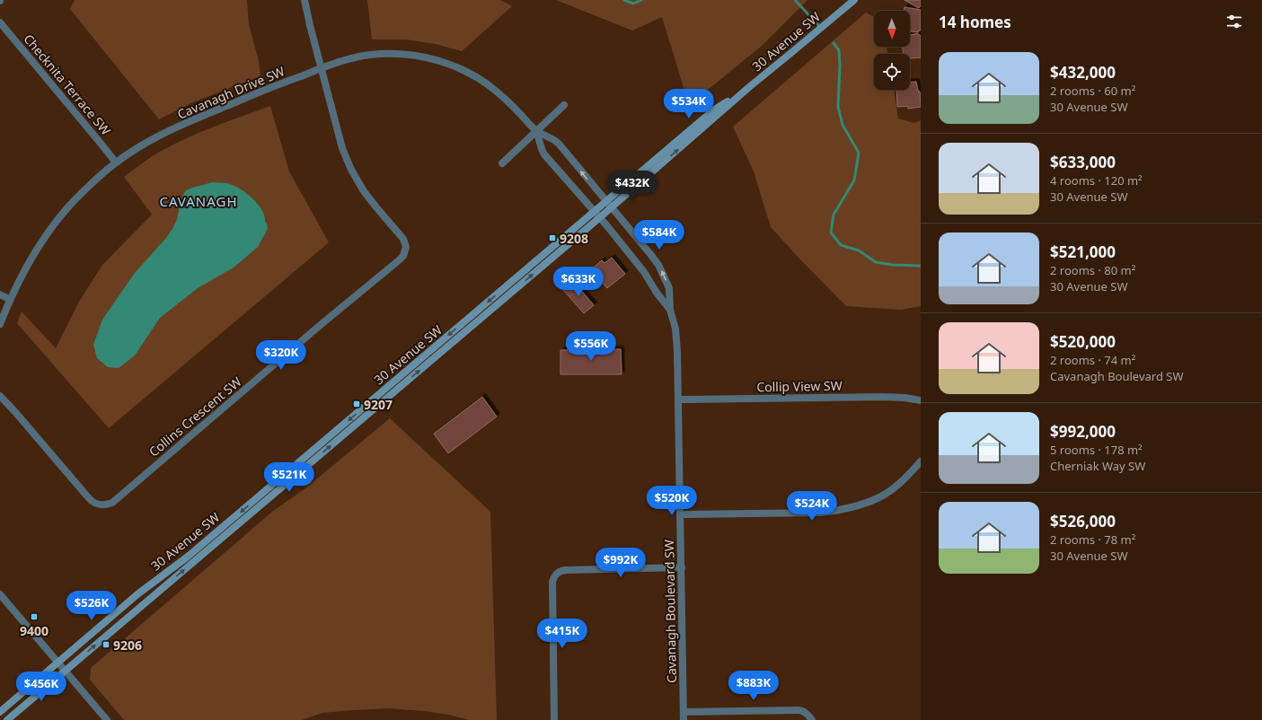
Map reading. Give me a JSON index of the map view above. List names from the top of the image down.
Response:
{
  "streets": {
    "main road": ["30 Avenue SW"],
    "street": [
      "Checknita Terrace SW",
      "Cavanagh Drive SW",
      "Collip View SW",
      "Collins Crescent SW",
      "Cavanagh Boulevard SW"
    ]
  },
  "crossings": [
    ["30 Avenue SW", "Cavanagh Drive SW"],
    ["Checknita Terrace SW", "Cavanagh Drive SW"],
    ["Cavanagh Drive SW", "Collins Crescent SW"],
    ["Cavanagh Drive SW", "Cavanagh Boulevard SW"],
    ["Collip View SW", "Cavanagh Boulevard SW"]
  ],
  "districts": ["CAVANAGH"],
  "places": {
    "transit": [
      "9208",
      "9207",
      "9400",
      "9206"
    ]
  },
  "north": "bottom",
  "page": {
    "heading": "14 homes",
    "list": [
      {
        "name": "$432,000",
        "note": "2 rooms · 60 m² · 30 Avenue SW"
      },
      {
        "name": "$633,000",
        "note": "4 rooms · 120 m² · 30 Avenue SW"
      },
      {
        "name": "$521,000",
        "note": "2 rooms · 80 m² · 30 Avenue SW"
      },
      {
        "name": "$520,000",
        "note": "2 rooms · 74 m² · Cavanagh Boulevard SW"
      },
      {
        "name": "$992,000",
        "note": "5 rooms · 178 m² · Cherniak Way SW"
      },
      {
        "name": "$526,000",
        "note": "2 rooms · 78 m² · 30 Avenue SW"
      }
    ],
    "price": [
      "$534K",
      "$432K",
      "$584K",
      "$633K",
      "$556K",
      "$320K",
      "$521K",
      "$520K",
      "$524K",
      "$992K",
      "$526K",
      "$415K",
      "$883K",
      "$456K"
    ]
  }
}
